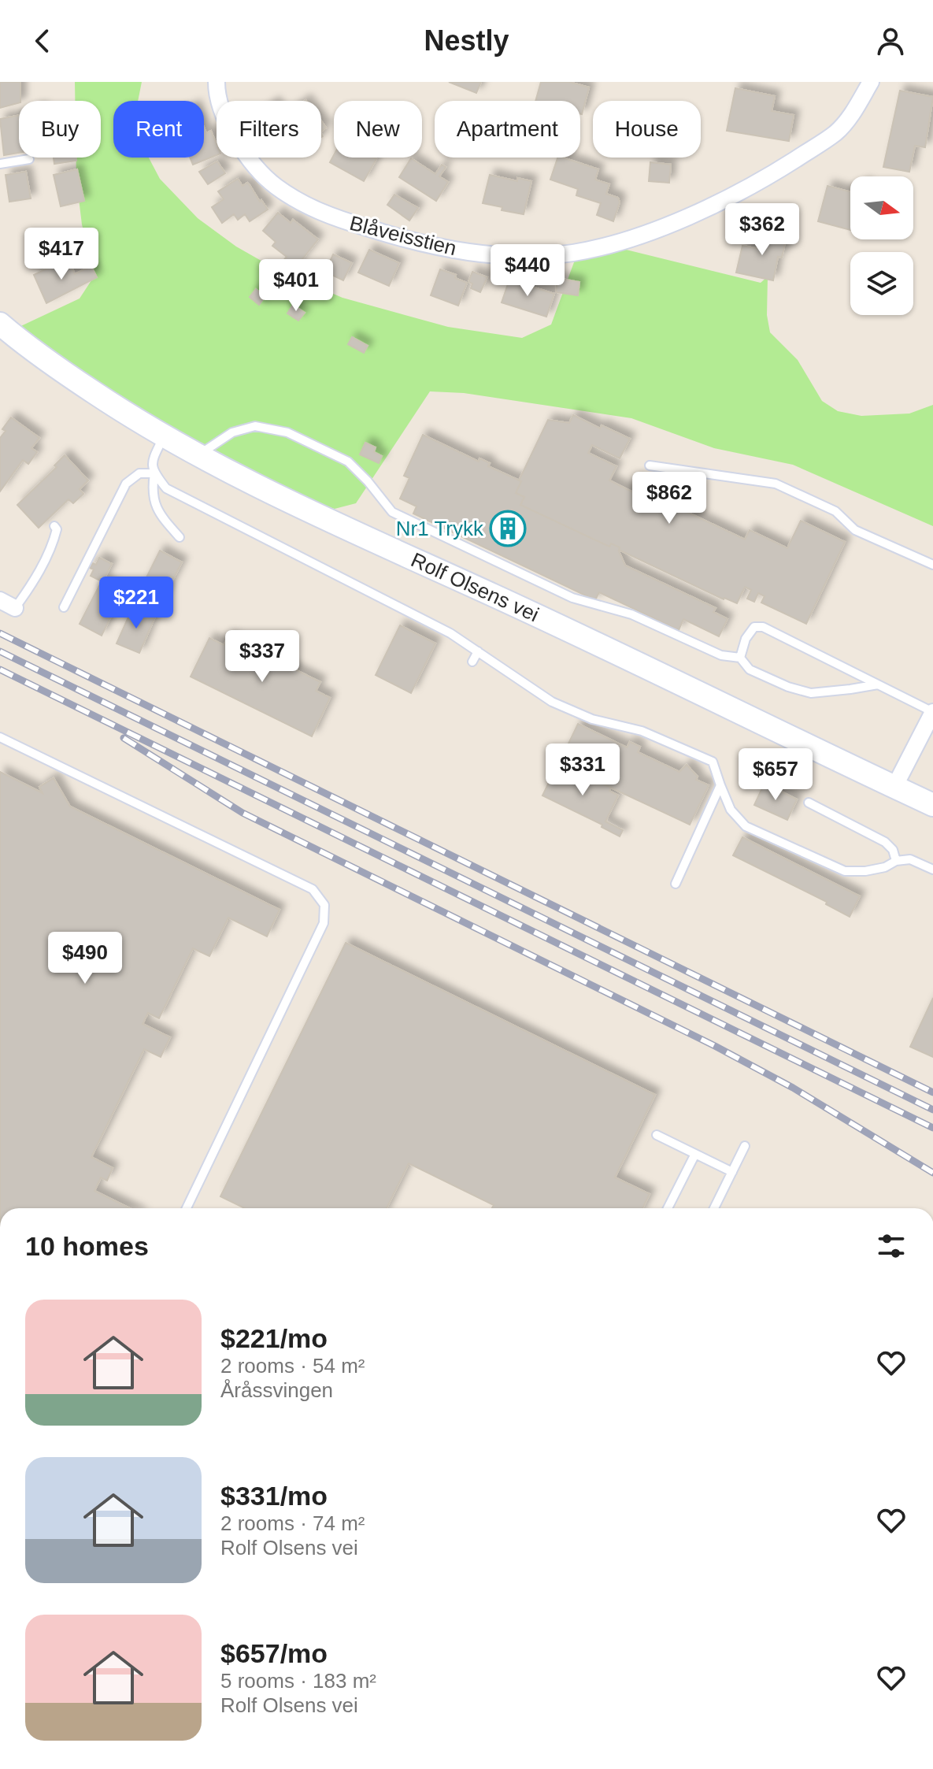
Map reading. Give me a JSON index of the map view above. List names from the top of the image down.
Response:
{
  "streets": {
    "main road": ["Rolf Olsens vei"],
    "street": ["Blåveisstien"]
  },
  "places": {
    "building": ["Nr1 Trykk"]
  },
  "north": "right",
  "page": {
    "header": "Nestly",
    "chip": [
      "Buy",
      "Rent",
      "Filters",
      "New",
      "Apartment",
      "House"
    ],
    "price": [
      "$362",
      "$417",
      "$440",
      "$401",
      "$862",
      "$221",
      "$337",
      "$331",
      "$657",
      "$490"
    ],
    "heading": "10 homes",
    "list": [
      {
        "name": "$221/mo",
        "note": "2 rooms · 54 m² · Åråssvingen"
      },
      {
        "name": "$331/mo",
        "note": "2 rooms · 74 m² · Rolf Olsens vei"
      },
      {
        "name": "$657/mo",
        "note": "5 rooms · 183 m² · Rolf Olsens vei"
      }
    ]
  }
}
